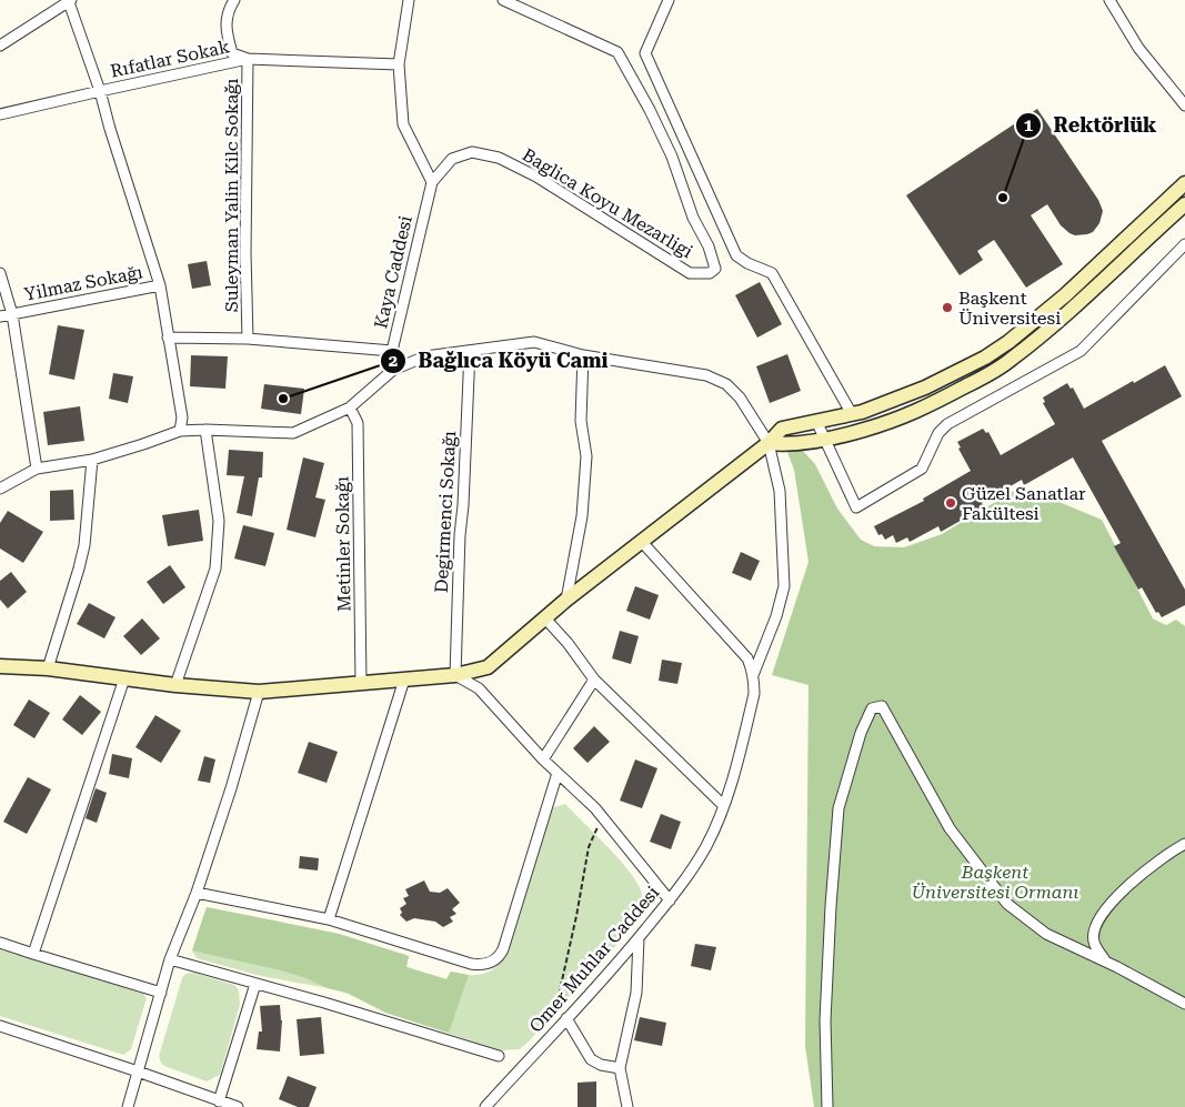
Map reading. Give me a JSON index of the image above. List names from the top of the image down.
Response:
{
  "streets": {
    "street": [
      "Rıfatlar Sokak",
      "Suleyman Yalin Kilc Sokağı",
      "Baglica Koyu Mezarligi",
      "Kaya Caddesi",
      "Yilmaz Sokağı",
      "Degirmenci Sokağı",
      "Metinler Sokağı",
      "Omer Muhlar Caddesi"
    ]
  },
  "crossings": [
    ["Rıfatlar Sokak", "Suleyman Yalin Kilc Sokağı"],
    ["Baglica Koyu Mezarligi", "Kaya Caddesi"],
    ["Kaya Caddesi", "Omer Muhlar Caddesi"],
    ["Degirmenci Sokağı", "Omer Muhlar Caddesi"],
    ["Metinler Sokağı", "Omer Muhlar Caddesi"]
  ],
  "parks": ["Başkent Üniversitesi Ormanı"],
  "places": [
    "Rektörlük",
    "Başkent Üniversitesi",
    "Bağlıca Köyü Cami",
    "Güzel Sanatlar Fakültesi"
  ]
}
